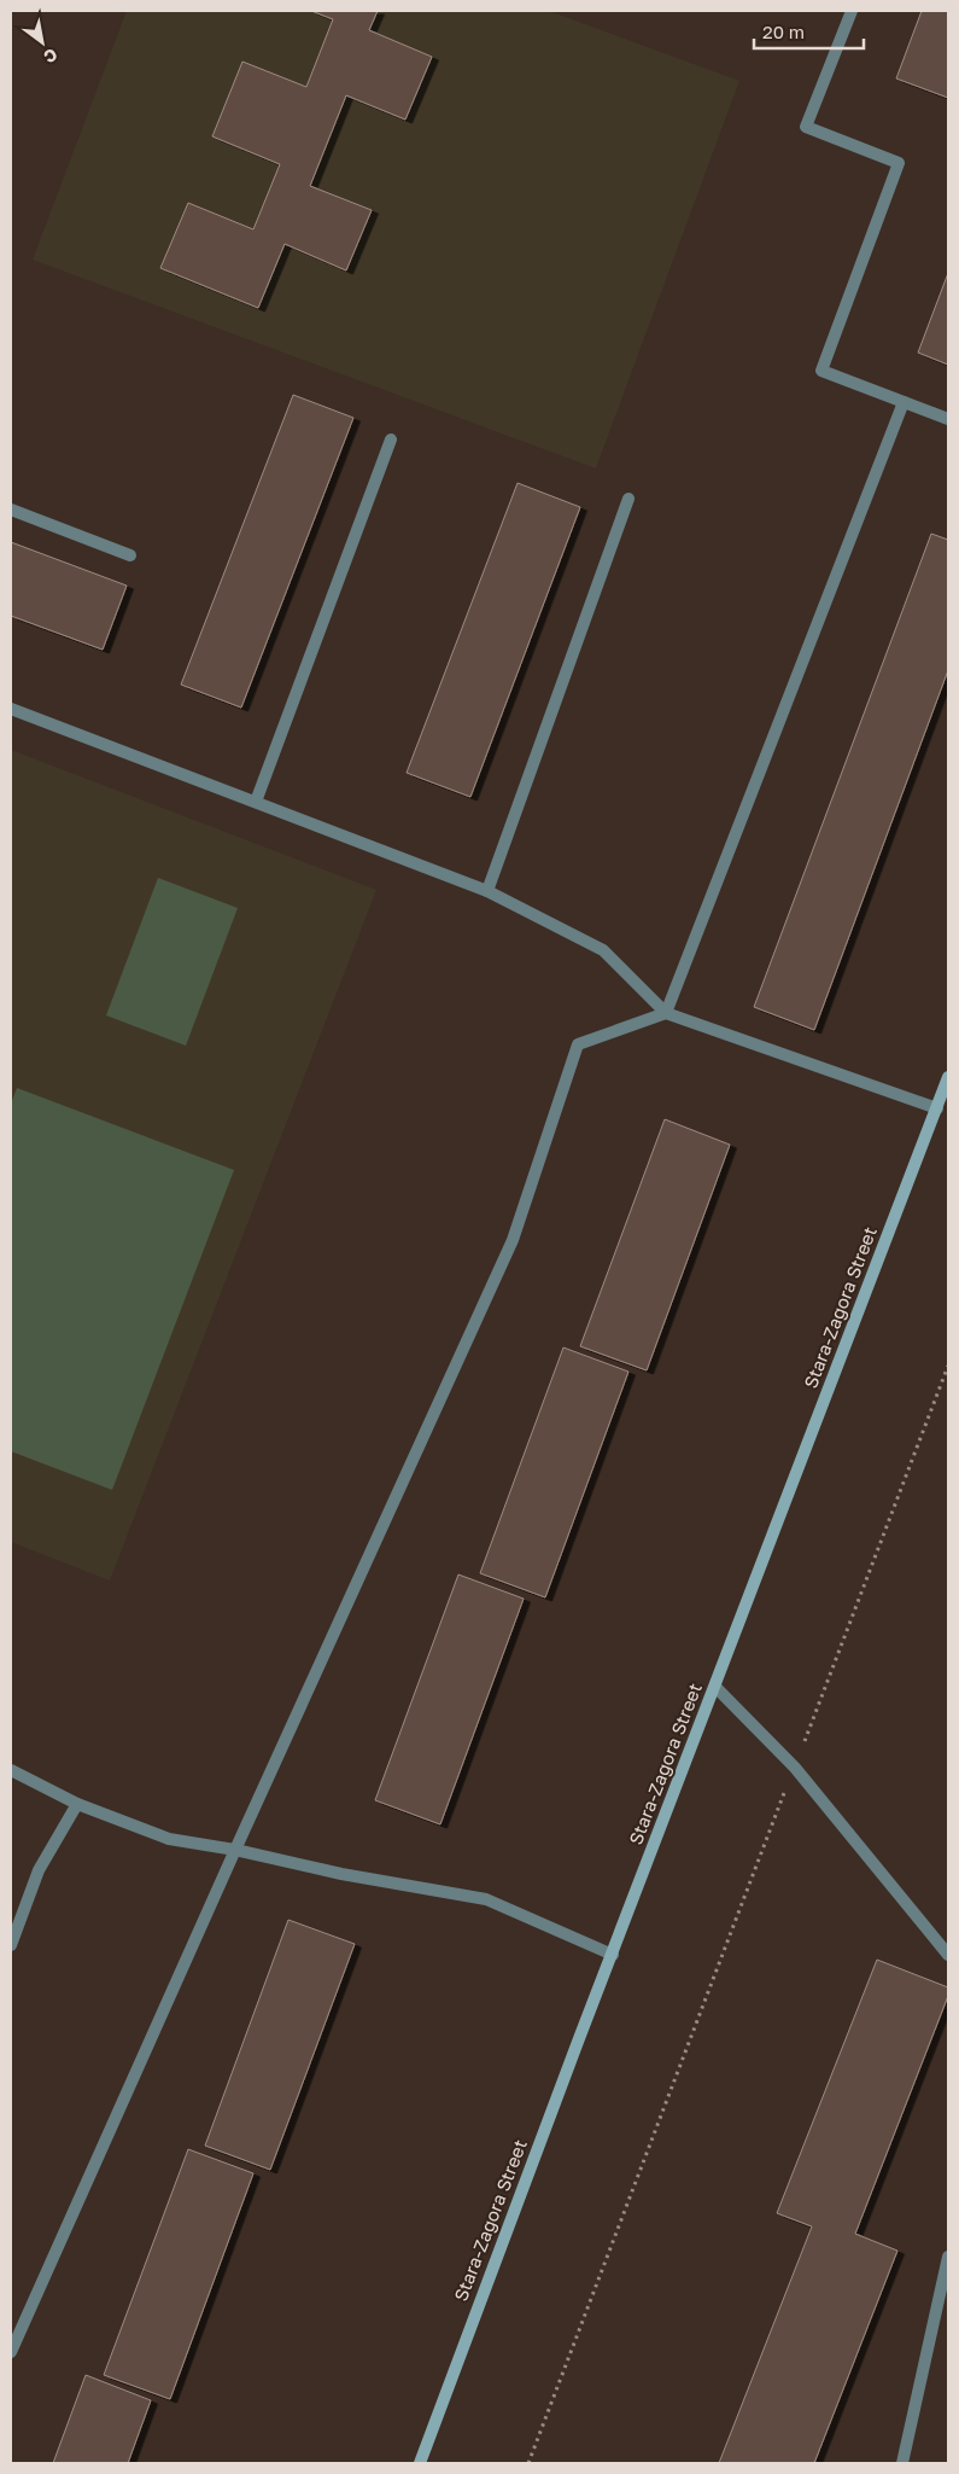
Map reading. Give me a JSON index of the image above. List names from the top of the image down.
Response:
{
  "streets": {
    "main road": ["Stara-Zagora Street"]
  },
  "scale_bar": "20 m",
  "north": "bottom right"
}
